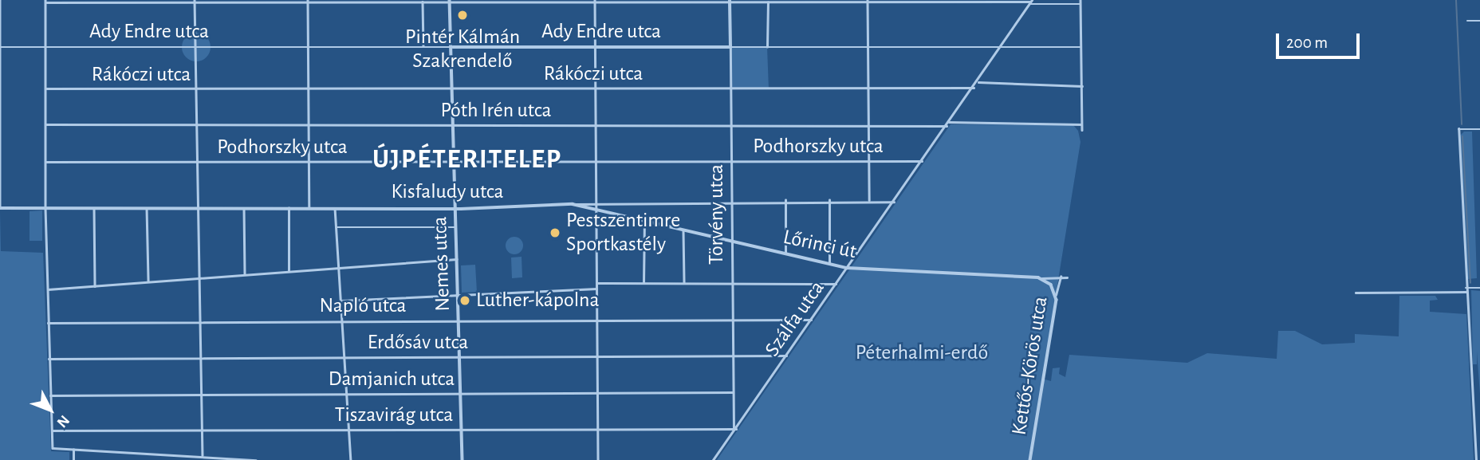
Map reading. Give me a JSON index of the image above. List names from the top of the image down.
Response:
{
  "streets": {
    "street": [
      "Ady Endre utca",
      "Rákóczi utca",
      "Póth Irén utca",
      "Podhorszky utca",
      "Kisfaludy utca",
      "Törvény utca",
      "Lőrinci út",
      "Nemes utca",
      "Napló utca",
      "Szálfa utca",
      "Erdősáv utca",
      "Kettős-Körös utca",
      "Damjanich utca",
      "Tiszavirág utca"
    ]
  },
  "crossings": [
    ["Ady Endre utca", "Törvény utca"],
    ["Ady Endre utca", "Nemes utca"],
    ["Ady Endre utca", "Szálfa utca"],
    ["Rákóczi utca", "Törvény utca"],
    ["Rákóczi utca", "Nemes utca"],
    ["Rákóczi utca", "Szálfa utca"],
    ["Póth Irén utca", "Törvény utca"],
    ["Póth Irén utca", "Nemes utca"],
    ["Póth Irén utca", "Szálfa utca"],
    ["Podhorszky utca", "Törvény utca"],
    ["Podhorszky utca", "Nemes utca"],
    ["Podhorszky utca", "Szálfa utca"],
    ["Kisfaludy utca", "Törvény utca"],
    ["Kisfaludy utca", "Lőrinci út"],
    ["Kisfaludy utca", "Nemes utca"],
    ["Kisfaludy utca", "Szálfa utca"],
    ["Törvény utca", "Lőrinci út"],
    ["Törvény utca", "Napló utca"],
    ["Törvény utca", "Szálfa utca"],
    ["Törvény utca", "Erdősáv utca"],
    ["Törvény utca", "Damjanich utca"],
    ["Törvény utca", "Tiszavirág utca"],
    ["Lőrinci út", "Szálfa utca"],
    ["Nemes utca", "Napló utca"],
    ["Nemes utca", "Erdősáv utca"],
    ["Nemes utca", "Damjanich utca"],
    ["Nemes utca", "Tiszavirág utca"],
    ["Napló utca", "Szálfa utca"],
    ["Szálfa utca", "Erdősáv utca"],
    ["Szálfa utca", "Tiszavirág utca"]
  ],
  "districts": ["ÚJPÉTERITELEP"],
  "parks": ["Péterhalmi-erdő"],
  "places": ["Pintér Kálmán Szakrendelő", "Pestszentimre Sportkastély", "Luther-kápolna"],
  "scale_bar": "200 m",
  "north": "bottom right"
}
